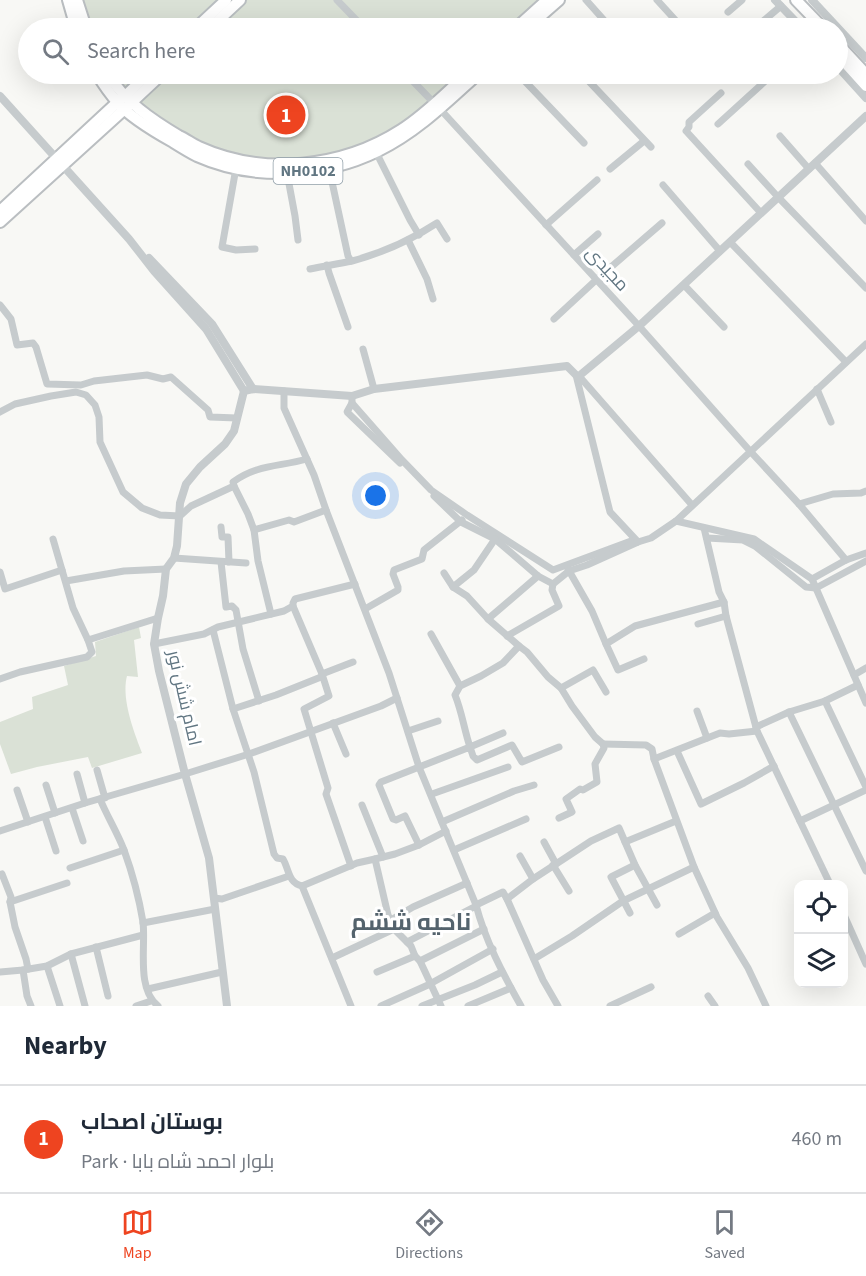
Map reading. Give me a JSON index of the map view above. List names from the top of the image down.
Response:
{
  "streets": {
    "main road": ["NH0102"],
    "street": ["مجیدی", "امام شش نور"]
  },
  "crossings": [
    ["NH0102", "مجیدی"]
  ],
  "districts": ["ناحیه ششم"],
  "page": {
    "search": "Search here",
    "pins": "1",
    "heading": "Nearby",
    "list": [
      {
        "mark": "1",
        "name": "بوستان اصحاب",
        "note": "Park · بلوار احمد شاه بابا",
        "value": "460 m"
      }
    ],
    "nav": ["Map", "Directions", "Saved"]
  }
}
